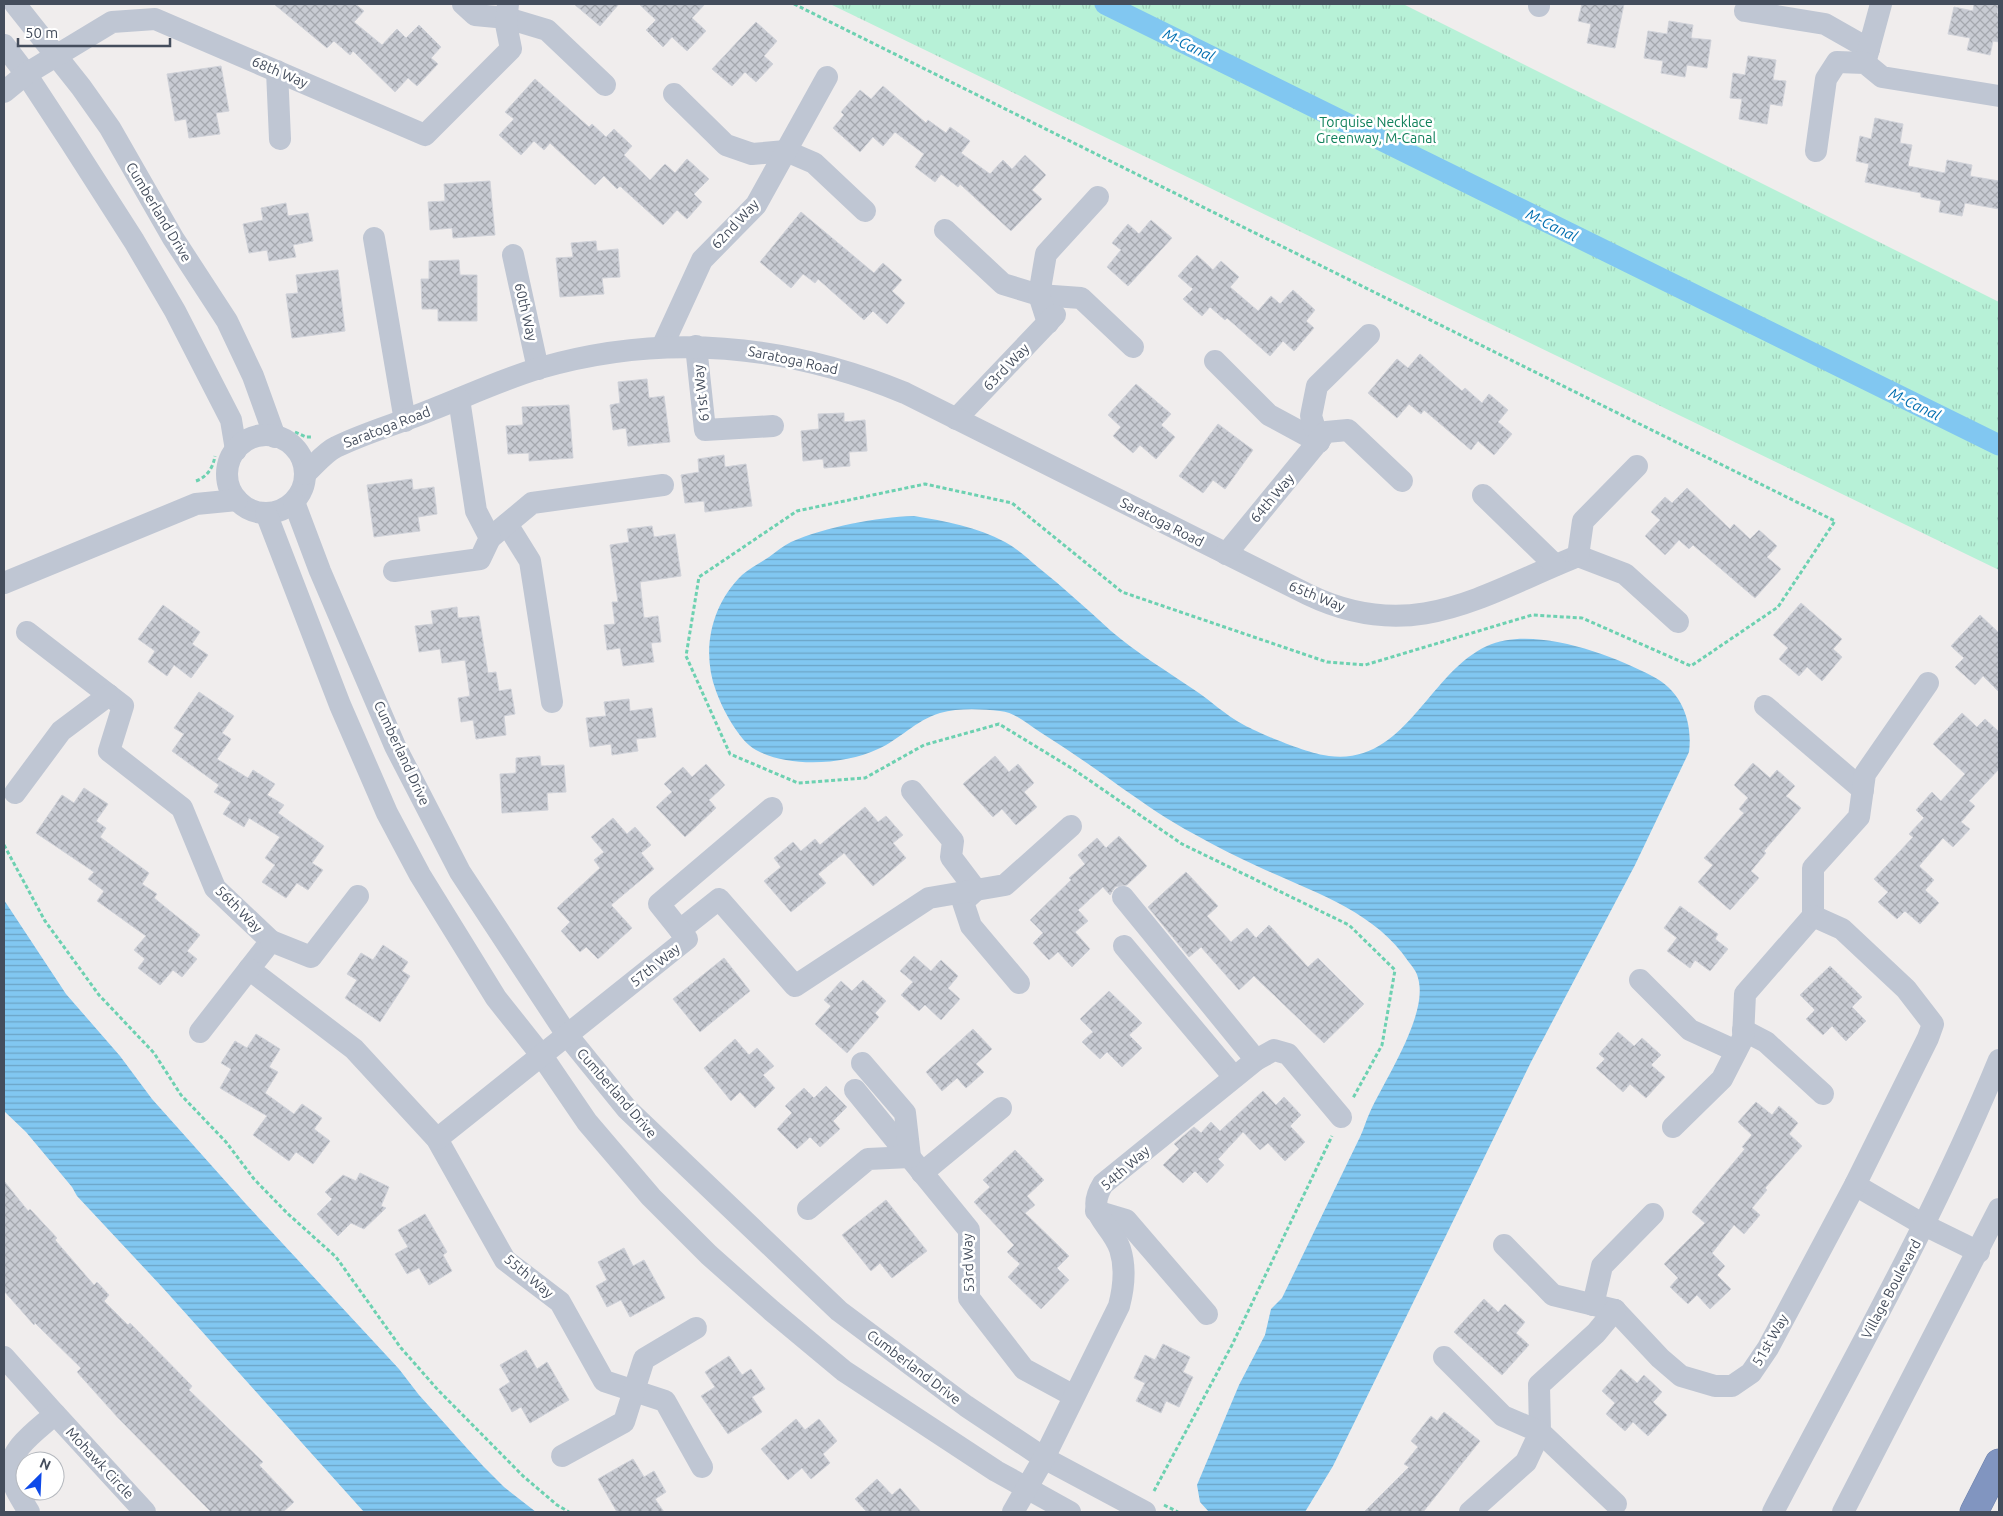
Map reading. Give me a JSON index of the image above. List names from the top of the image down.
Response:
{
  "streets": {
    "street": [
      "68th Way",
      "Cumberland Drive",
      "62nd Way",
      "60th Way",
      "Saratoga Road",
      "63rd Way",
      "61st Way",
      "64th Way",
      "65th Way",
      "56th Way",
      "57th Way",
      "54th Way",
      "53rd Way",
      "55th Way",
      "Village Boulevard",
      "51st Way",
      "Mohawk Circle"
    ]
  },
  "crossings": [
    ["68th Way", "Cumberland Drive"],
    ["Cumberland Drive", "Saratoga Road"],
    ["Cumberland Drive", "57th Way"],
    ["62nd Way", "Saratoga Road"],
    ["60th Way", "Saratoga Road"],
    ["Saratoga Road", "63rd Way"],
    ["Saratoga Road", "61st Way"],
    ["Saratoga Road", "64th Way"],
    ["Saratoga Road", "65th Way"],
    ["64th Way", "65th Way"]
  ],
  "water": ["M-Canal"],
  "parks": ["Torquise Necklace Greenway, M-Canal"],
  "scale_bar": "50 m",
  "north": "top right"
}
